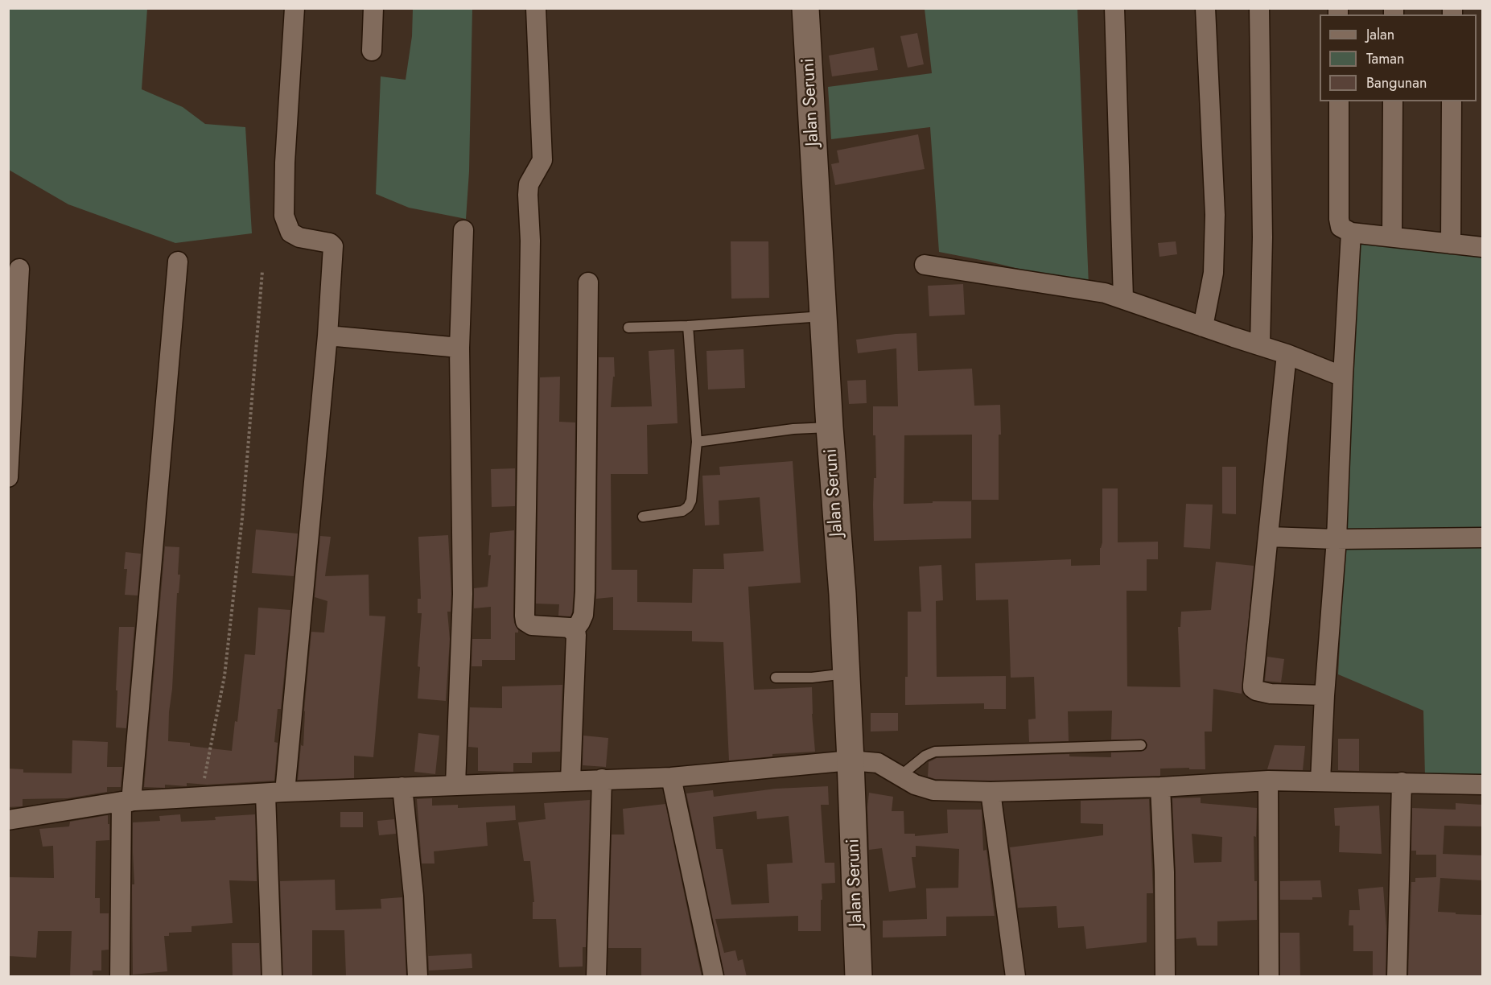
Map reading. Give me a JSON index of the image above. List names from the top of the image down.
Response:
{
  "streets": {
    "main road": ["Jalan Seruni"]
  },
  "legend": ["Jalan", "Taman", "Bangunan"]
}
